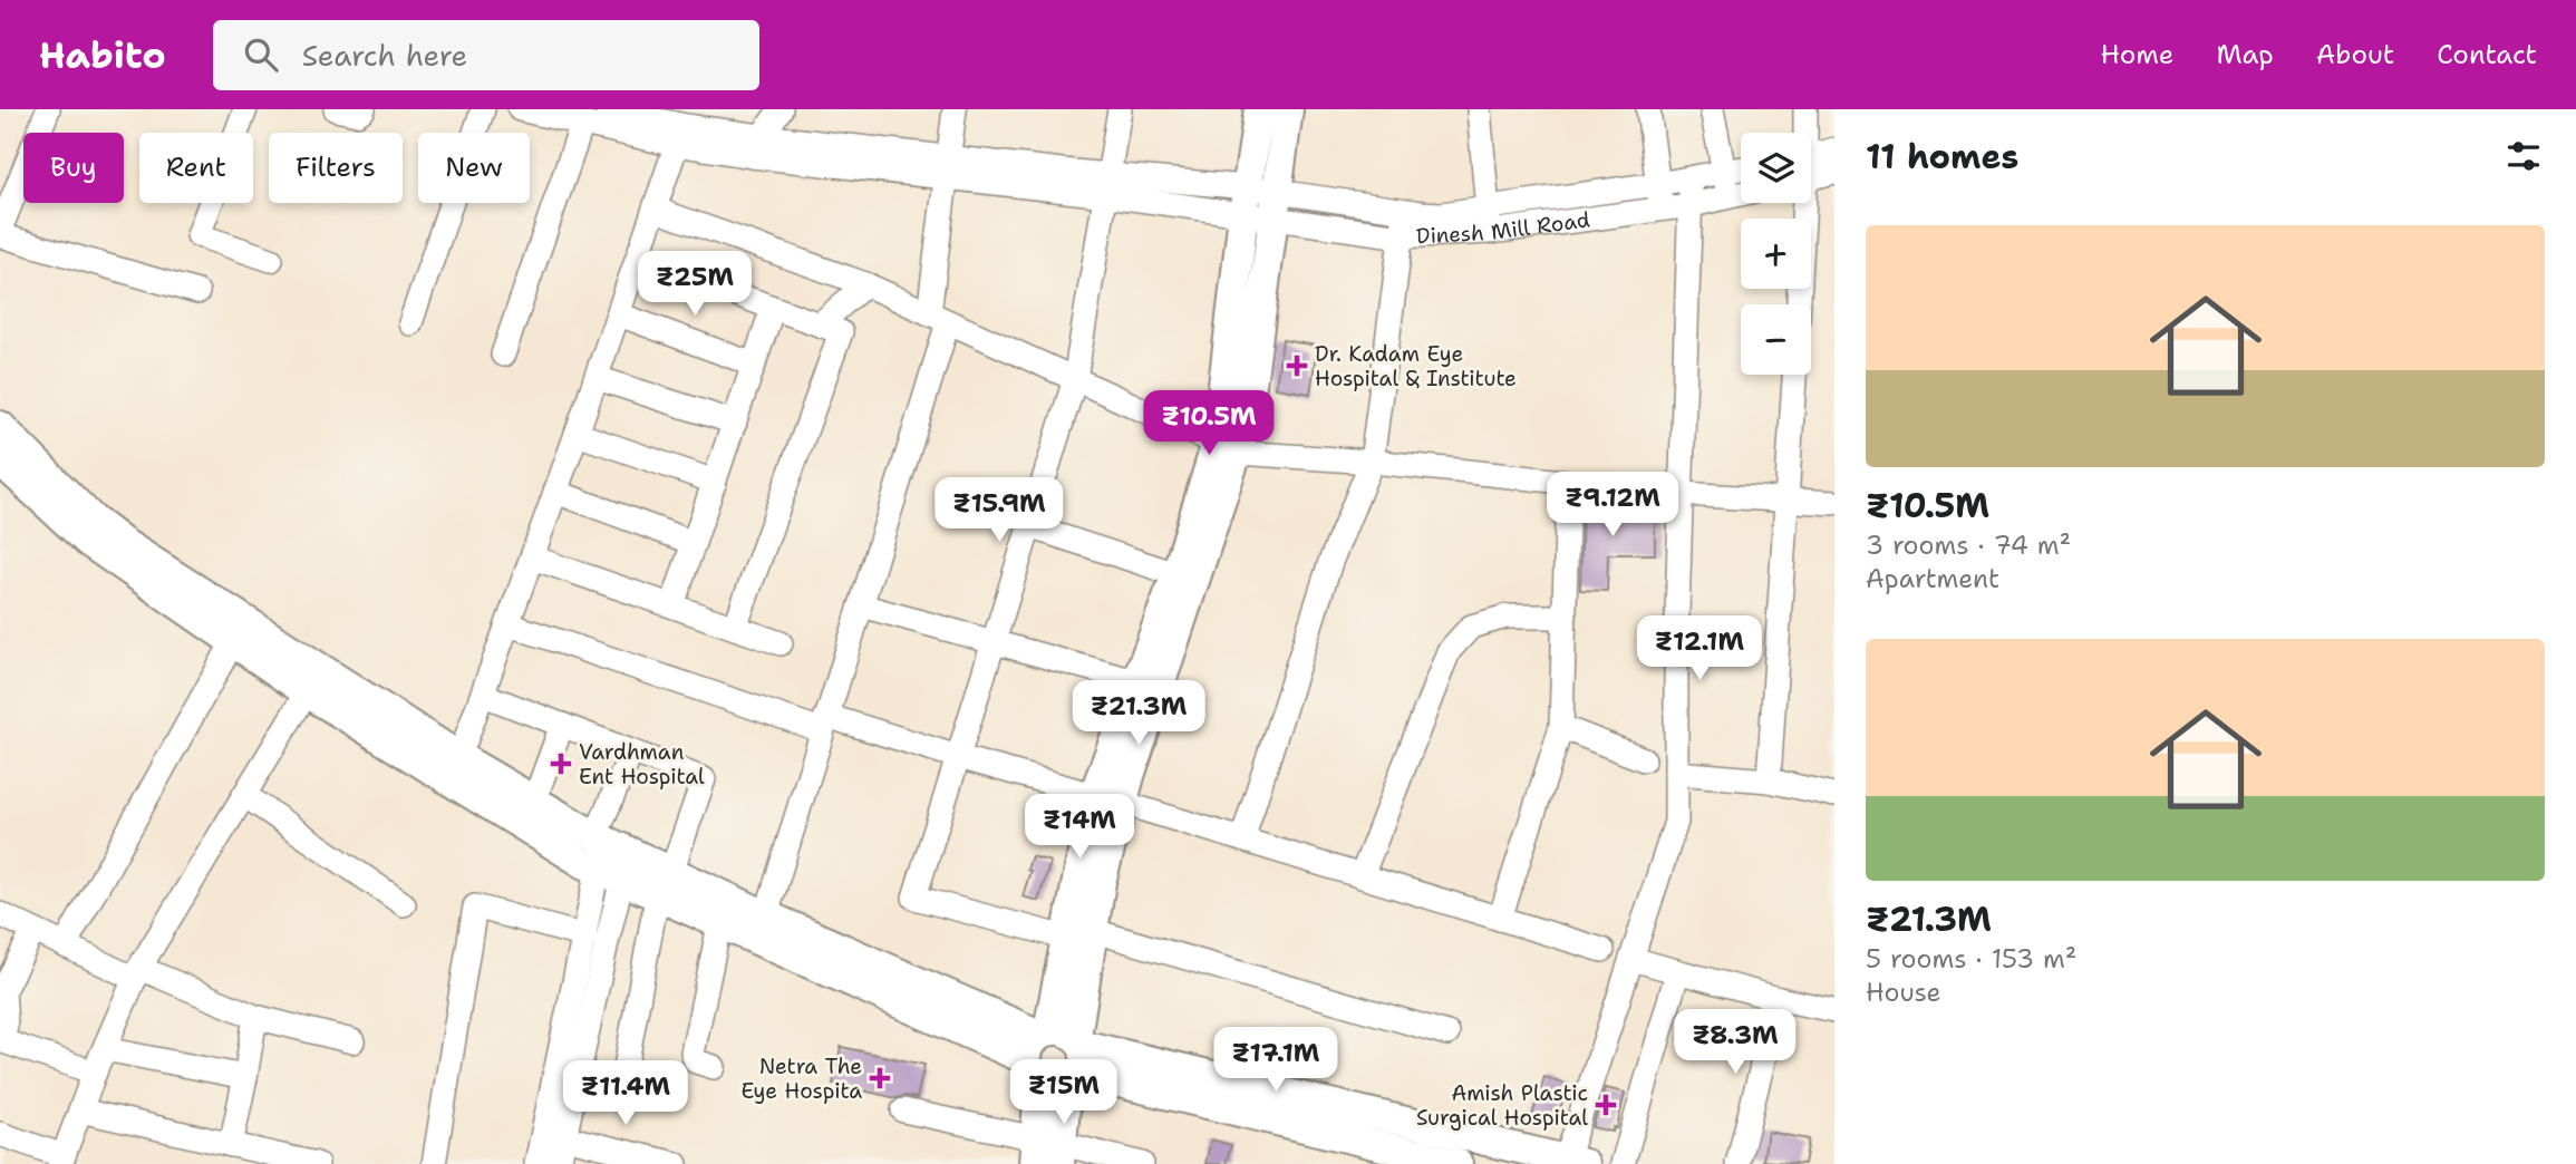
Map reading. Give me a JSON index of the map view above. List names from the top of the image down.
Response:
{
  "streets": {
    "street": ["Dinesh Mill Road"]
  },
  "places": {
    "health": [
      "Dr. Kadam Eye Hospital & Institute",
      "Vardhman Ent Hospital",
      "Netra The Eye Hospita",
      "Amish Plastic Surgical Hospital"
    ]
  },
  "page": {
    "header": "Habito",
    "search": "Search here",
    "nav": [
      "Home",
      "Map",
      "About",
      "Contact"
    ],
    "heading": "11 homes",
    "map_buttons": ["+", "−"],
    "chip": [
      "Buy",
      "Rent",
      "Filters",
      "New"
    ],
    "list": [
      {
        "name": "₹10.5M",
        "note": "3 rooms · 74 m² · Apartment"
      },
      {
        "name": "₹21.3M",
        "note": "5 rooms · 153 m² · House"
      }
    ],
    "price": [
      "₹25M",
      "₹10.5M",
      "₹9.12M",
      "₹15.9M",
      "₹12.1M",
      "₹21.3M",
      "₹14M",
      "₹8.3M",
      "₹17.1M",
      "₹15M",
      "₹11.4M"
    ]
  }
}
